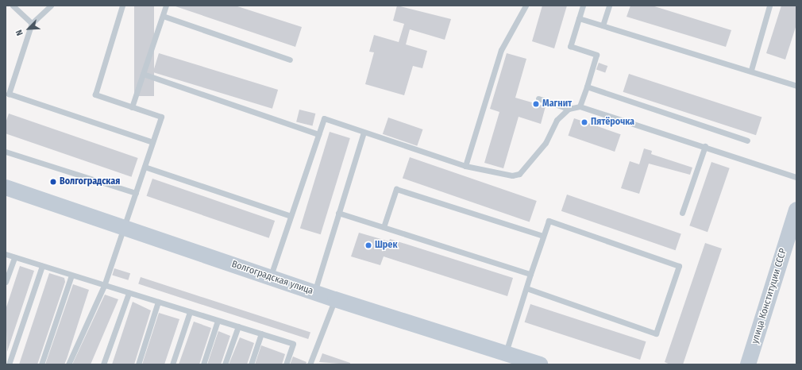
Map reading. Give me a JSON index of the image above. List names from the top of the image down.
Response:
{
  "streets": {
    "main road": ["Волгоградская улица", "улица Конституции СССР"]
  },
  "places": [
    "Магнит",
    "Пятёрочка",
    "Волгоградская",
    "Шрек"
  ],
  "north": "bottom left"
}
